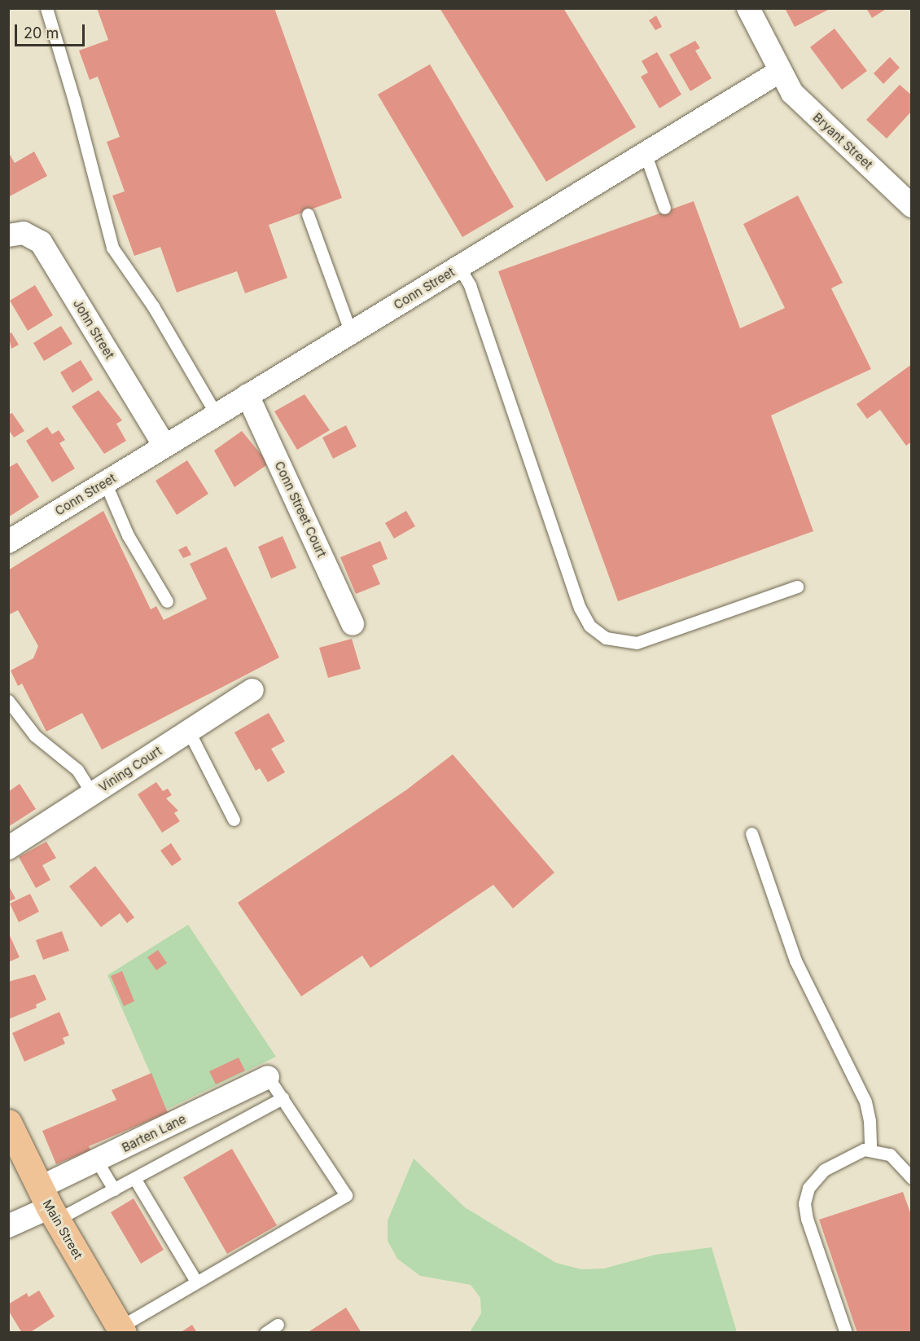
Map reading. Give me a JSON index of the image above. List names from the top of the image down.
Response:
{
  "streets": {
    "main road": ["Main Street"],
    "street": [
      "Bryant Street",
      "Conn Street",
      "John Street",
      "Conn Street Court",
      "Vining Court",
      "Barten Lane"
    ]
  },
  "crossings": [
    ["Bryant Street", "Conn Street"],
    ["Conn Street", "John Street"],
    ["Conn Street", "Conn Street Court"],
    ["Barten Lane", "Main Street"]
  ],
  "scale_bar": "20 m"
}
